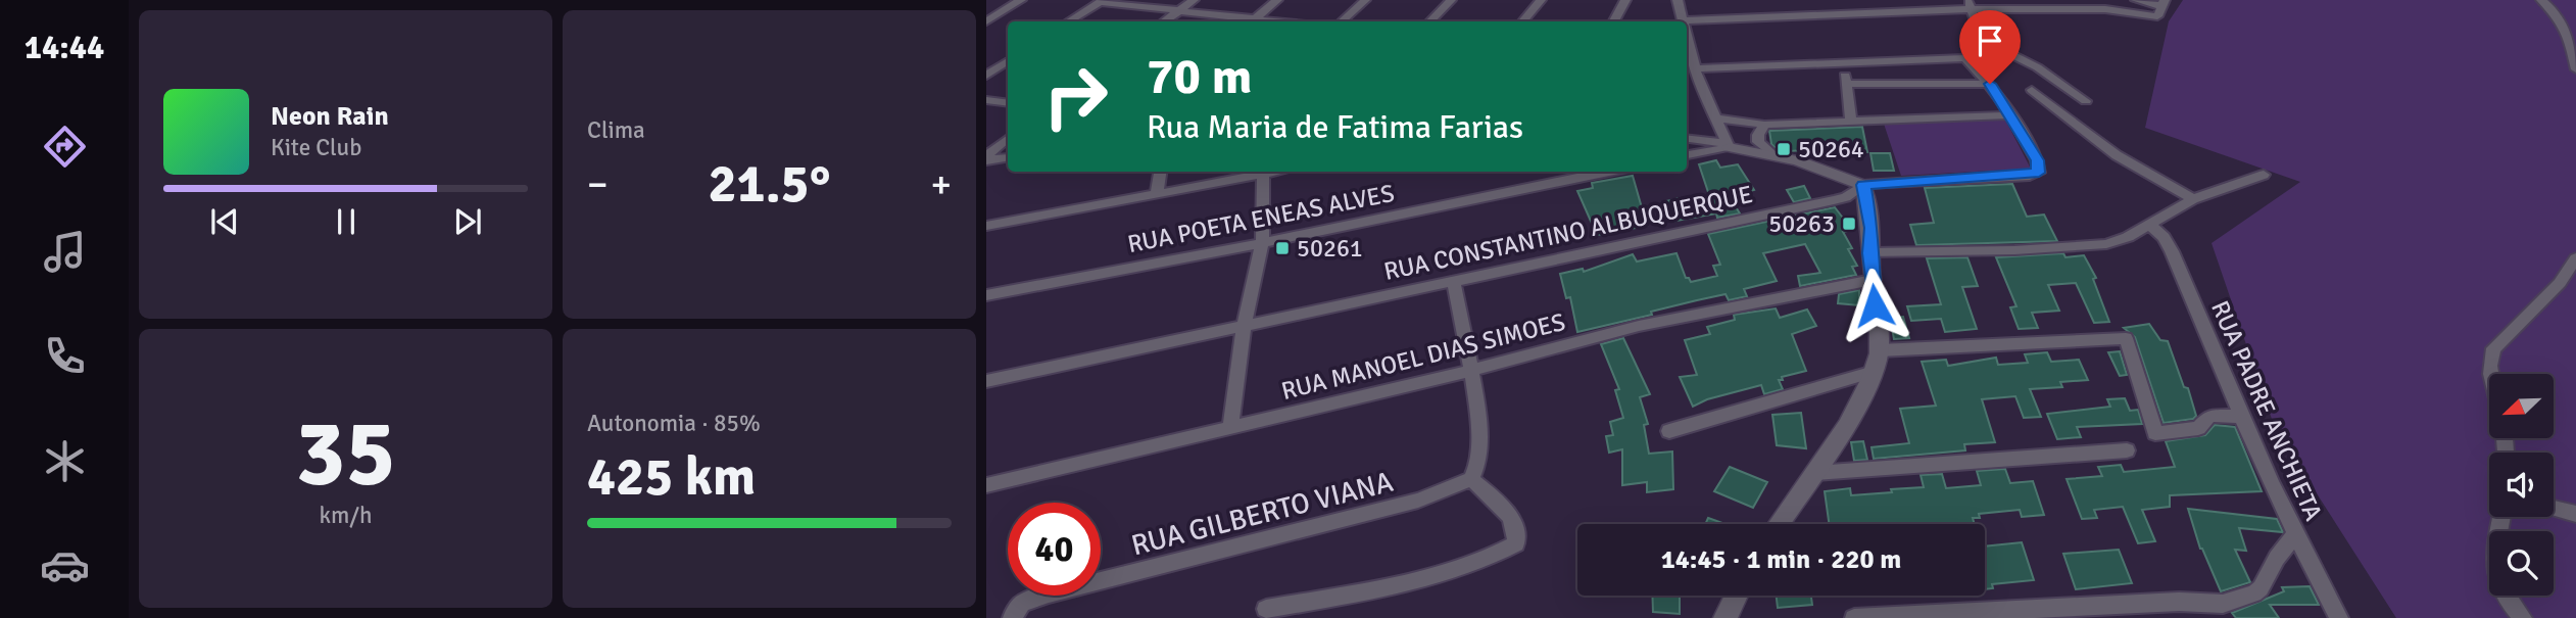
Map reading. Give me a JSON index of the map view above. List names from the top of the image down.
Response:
{
  "streets": {
    "street": [
      "RUA POETA ENEAS ALVES",
      "RUA CONSTANTINO ALBUQUERQUE",
      "RUA MANOEL DIAS SIMOES",
      "RUA PADRE ANCHIETA",
      "RUA GILBERTO VIANA"
    ]
  },
  "places": {
    "transit": ["50264", "50263", "50261"]
  },
  "north": "bottom left",
  "page": {
    "tabs": "14:44",
    "tile": [
      "Clima",
      ["35", "km/h"],
      ["Autonomia · 85%", "425 km"]
    ],
    "turn": ["70 m", "Rua Maria de Fatima Farias"],
    "song": ["Neon Rain", "Kite Club"],
    "heat": ["−", "21.5°", "+"],
    "limit": "40",
    "trip": "14:45 · 1 min · 220 m"
  }
}
